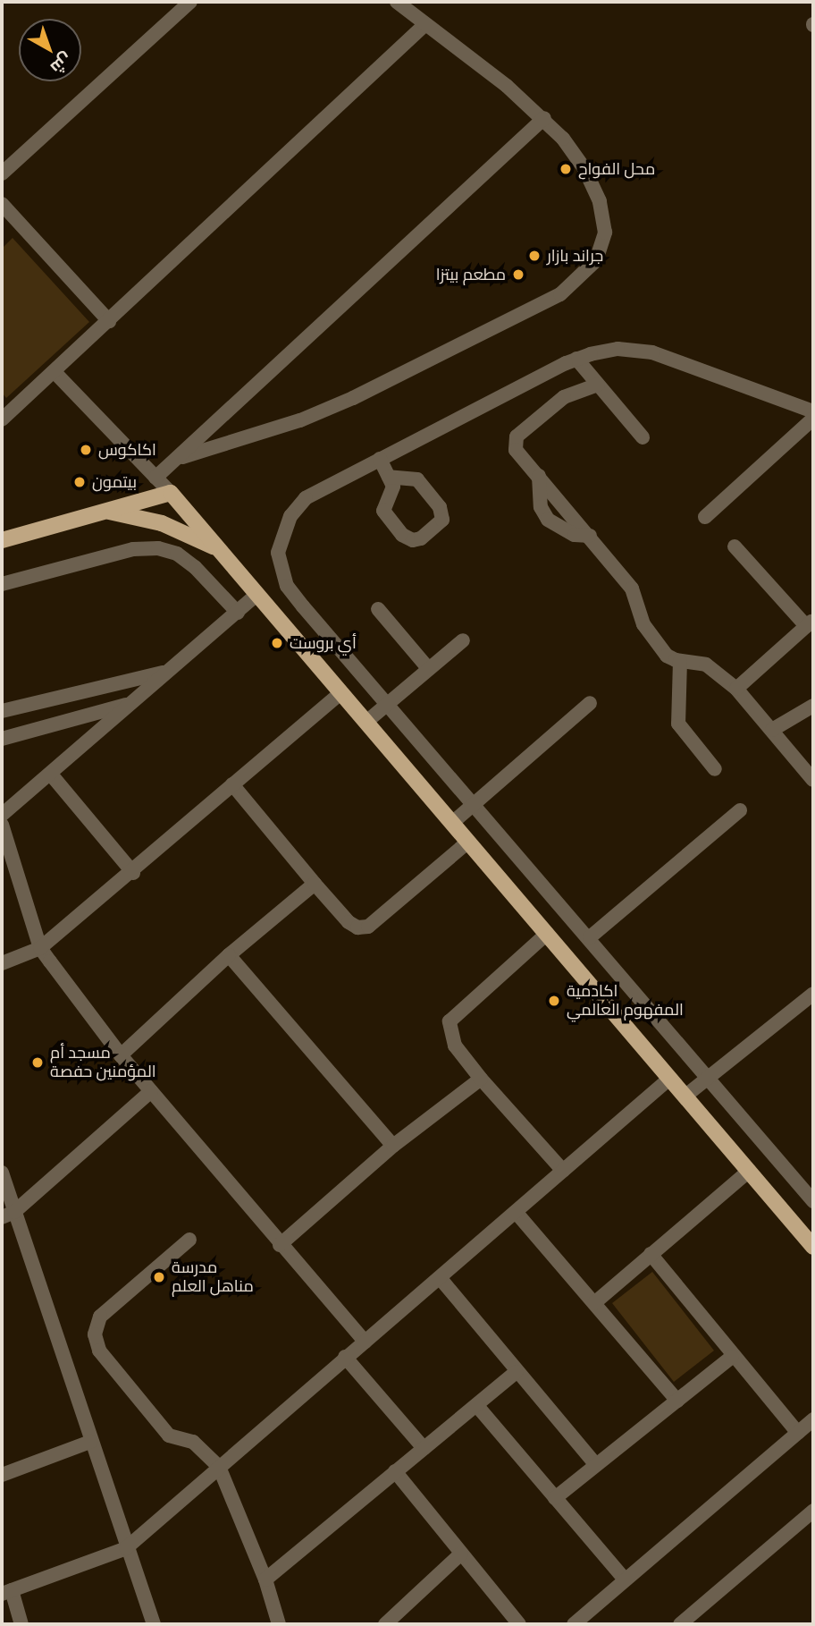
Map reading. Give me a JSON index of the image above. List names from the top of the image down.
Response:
{
  "places": [
    "محل الفواح",
    "جراند بازار",
    "مطعم بيتزا",
    "اكاكوس",
    "بيتمون",
    "أي بروست",
    "اكادمية المفهوم العالمي",
    "مسجد أم المؤمنين حفصة",
    "مدرسة مناهل العلم"
  ],
  "north": "bottom right"
}
